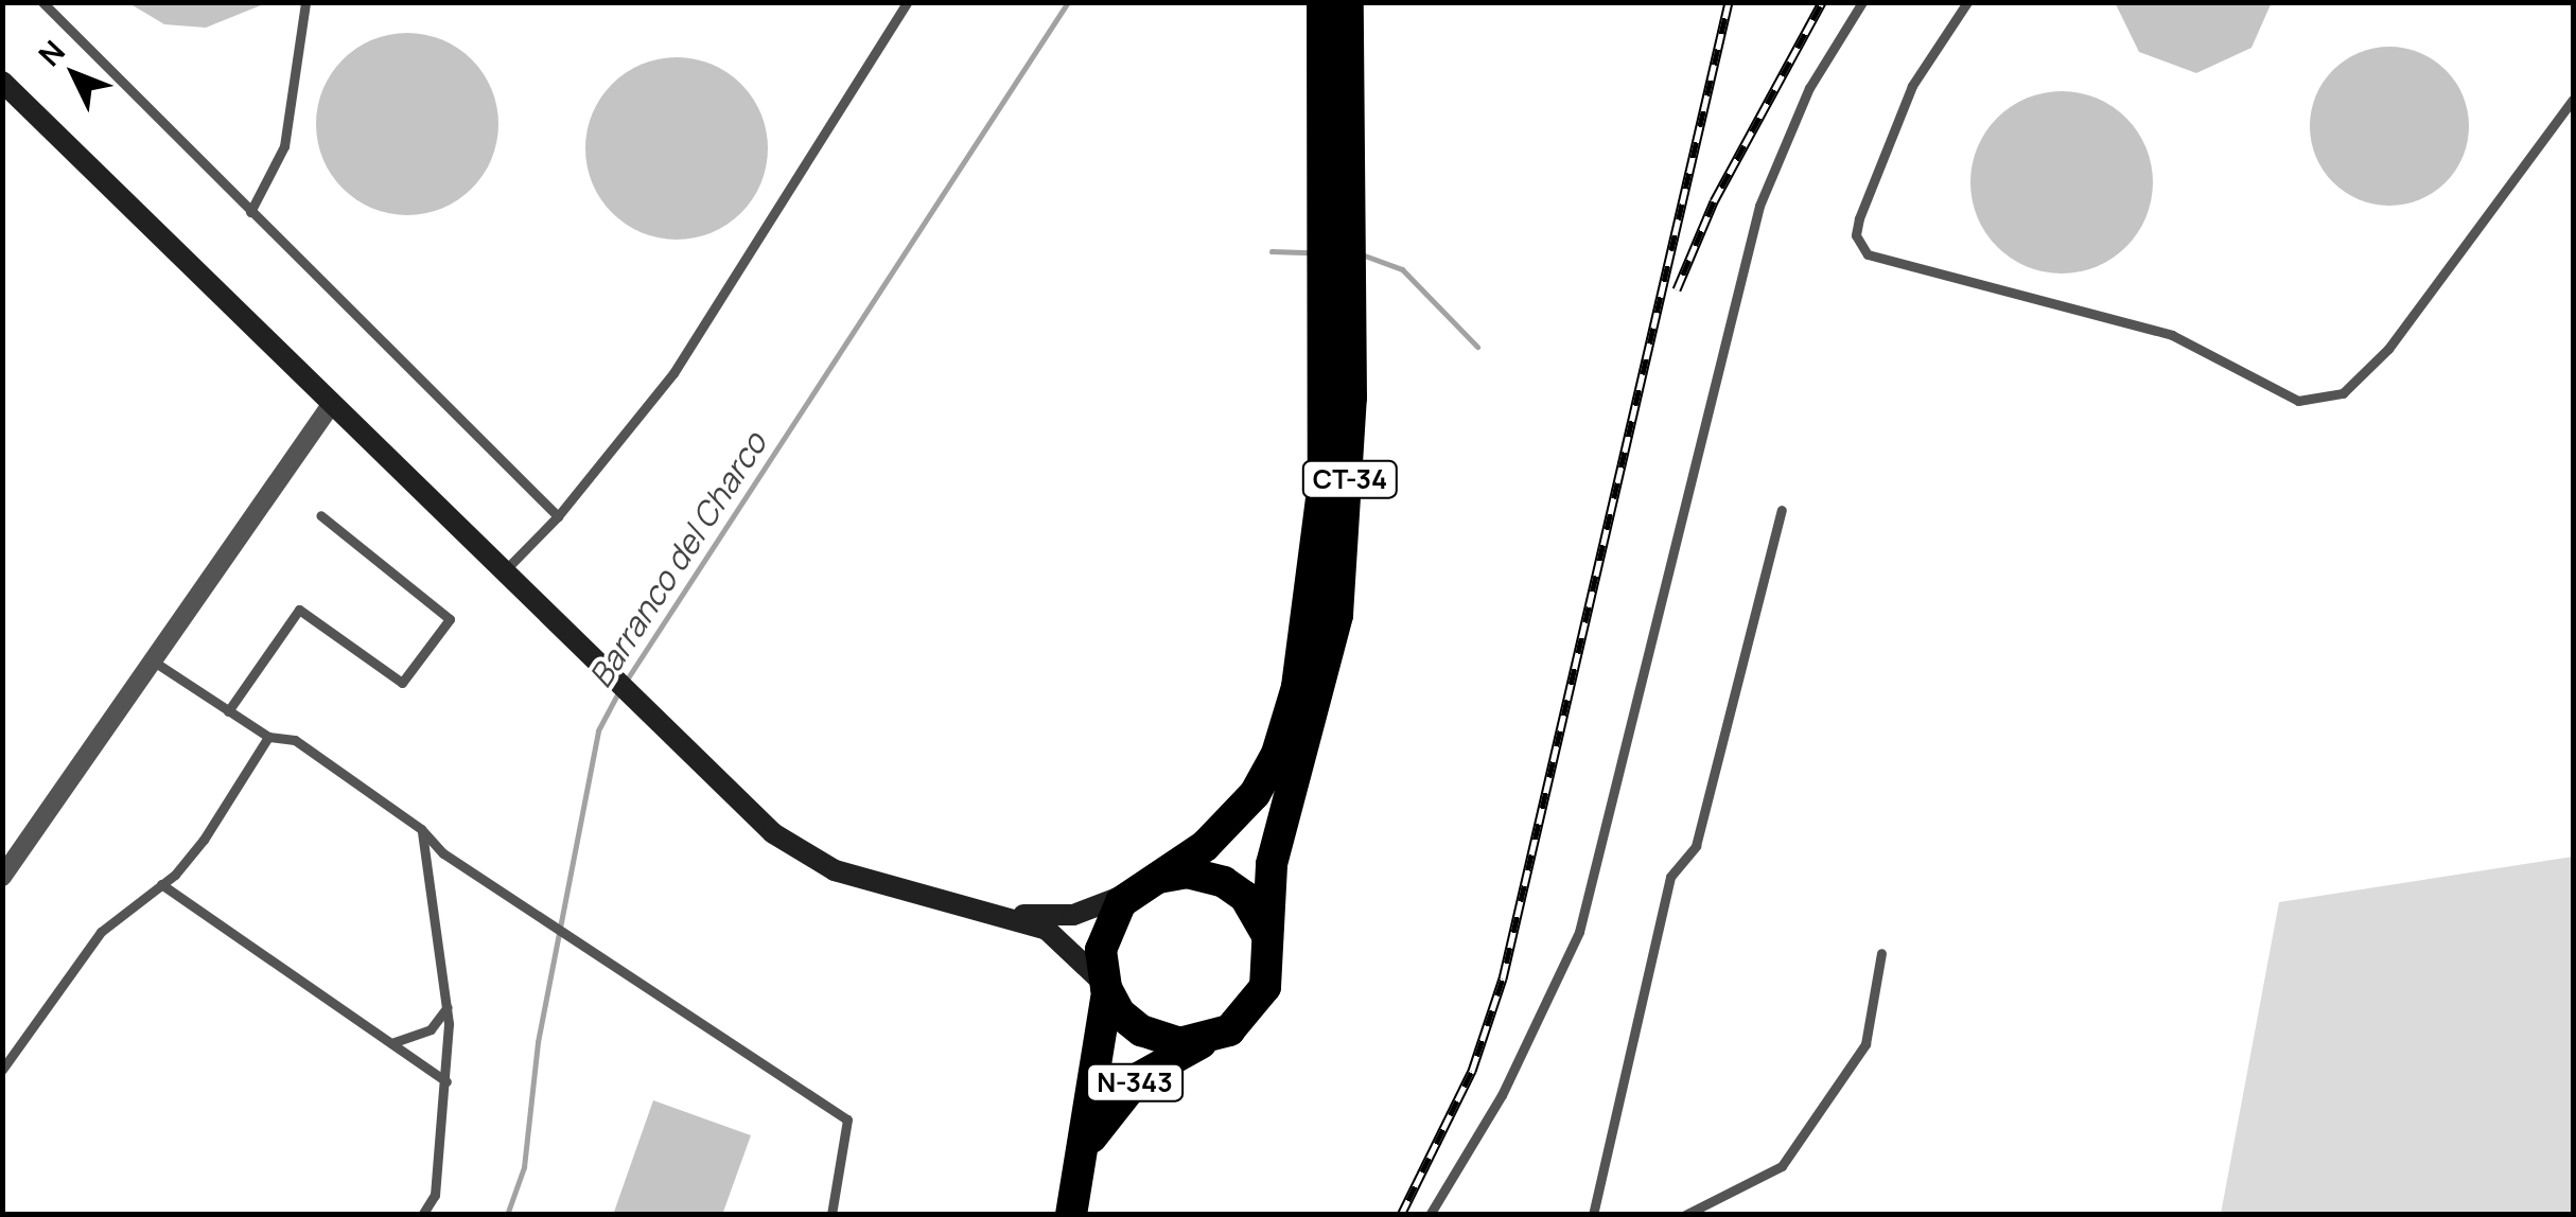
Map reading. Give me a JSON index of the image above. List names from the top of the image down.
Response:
{
  "streets": {
    "highway": ["CT-34", "N-343"]
  },
  "crossings": [
    ["CT-34", "N-343"]
  ],
  "water": ["Barranco del Charco"],
  "north": "top left"
}
